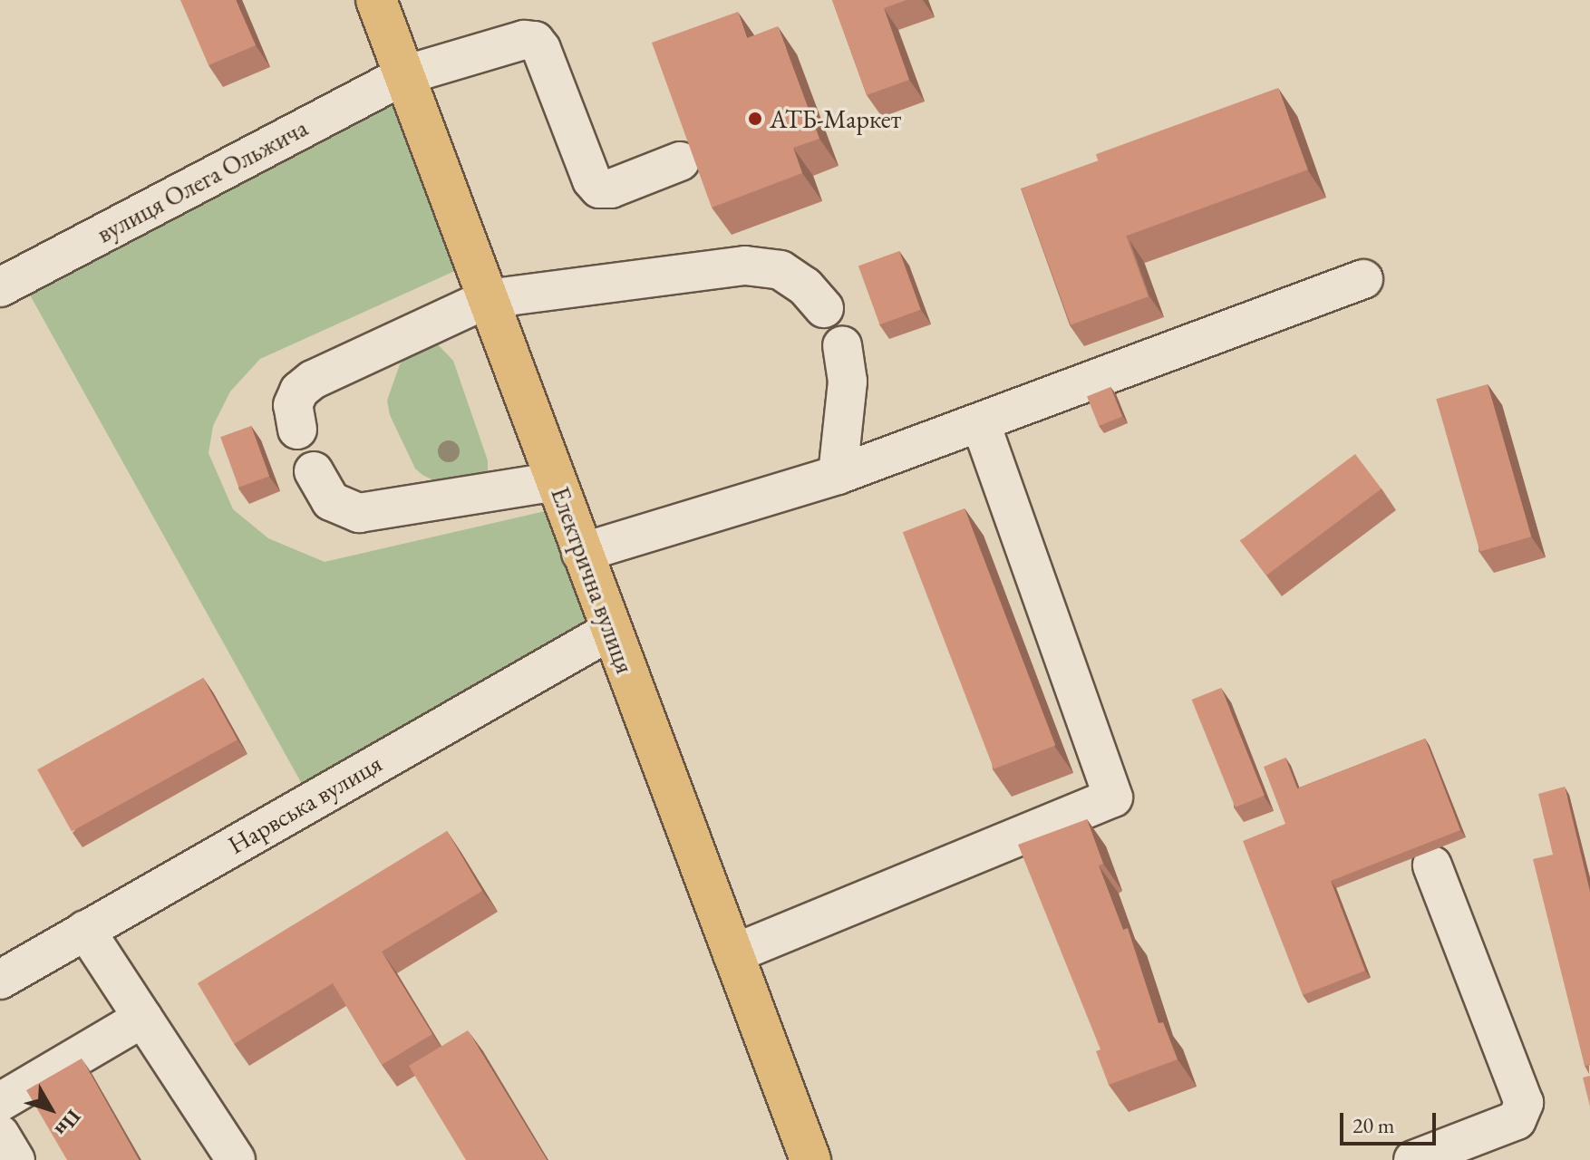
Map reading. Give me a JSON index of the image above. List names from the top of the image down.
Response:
{
  "streets": {
    "main road": ["Електрична вулиця"],
    "street": ["вулиця Олега Ольжича", "Нарвська вулиця"]
  },
  "crossings": [
    ["вулиця Олега Ольжича", "Електрична вулиця"],
    ["Електрична вулиця", "Нарвська вулиця"]
  ],
  "places": ["АТБ-Маркет"],
  "scale_bar": "20 m",
  "north": "bottom right"
}
